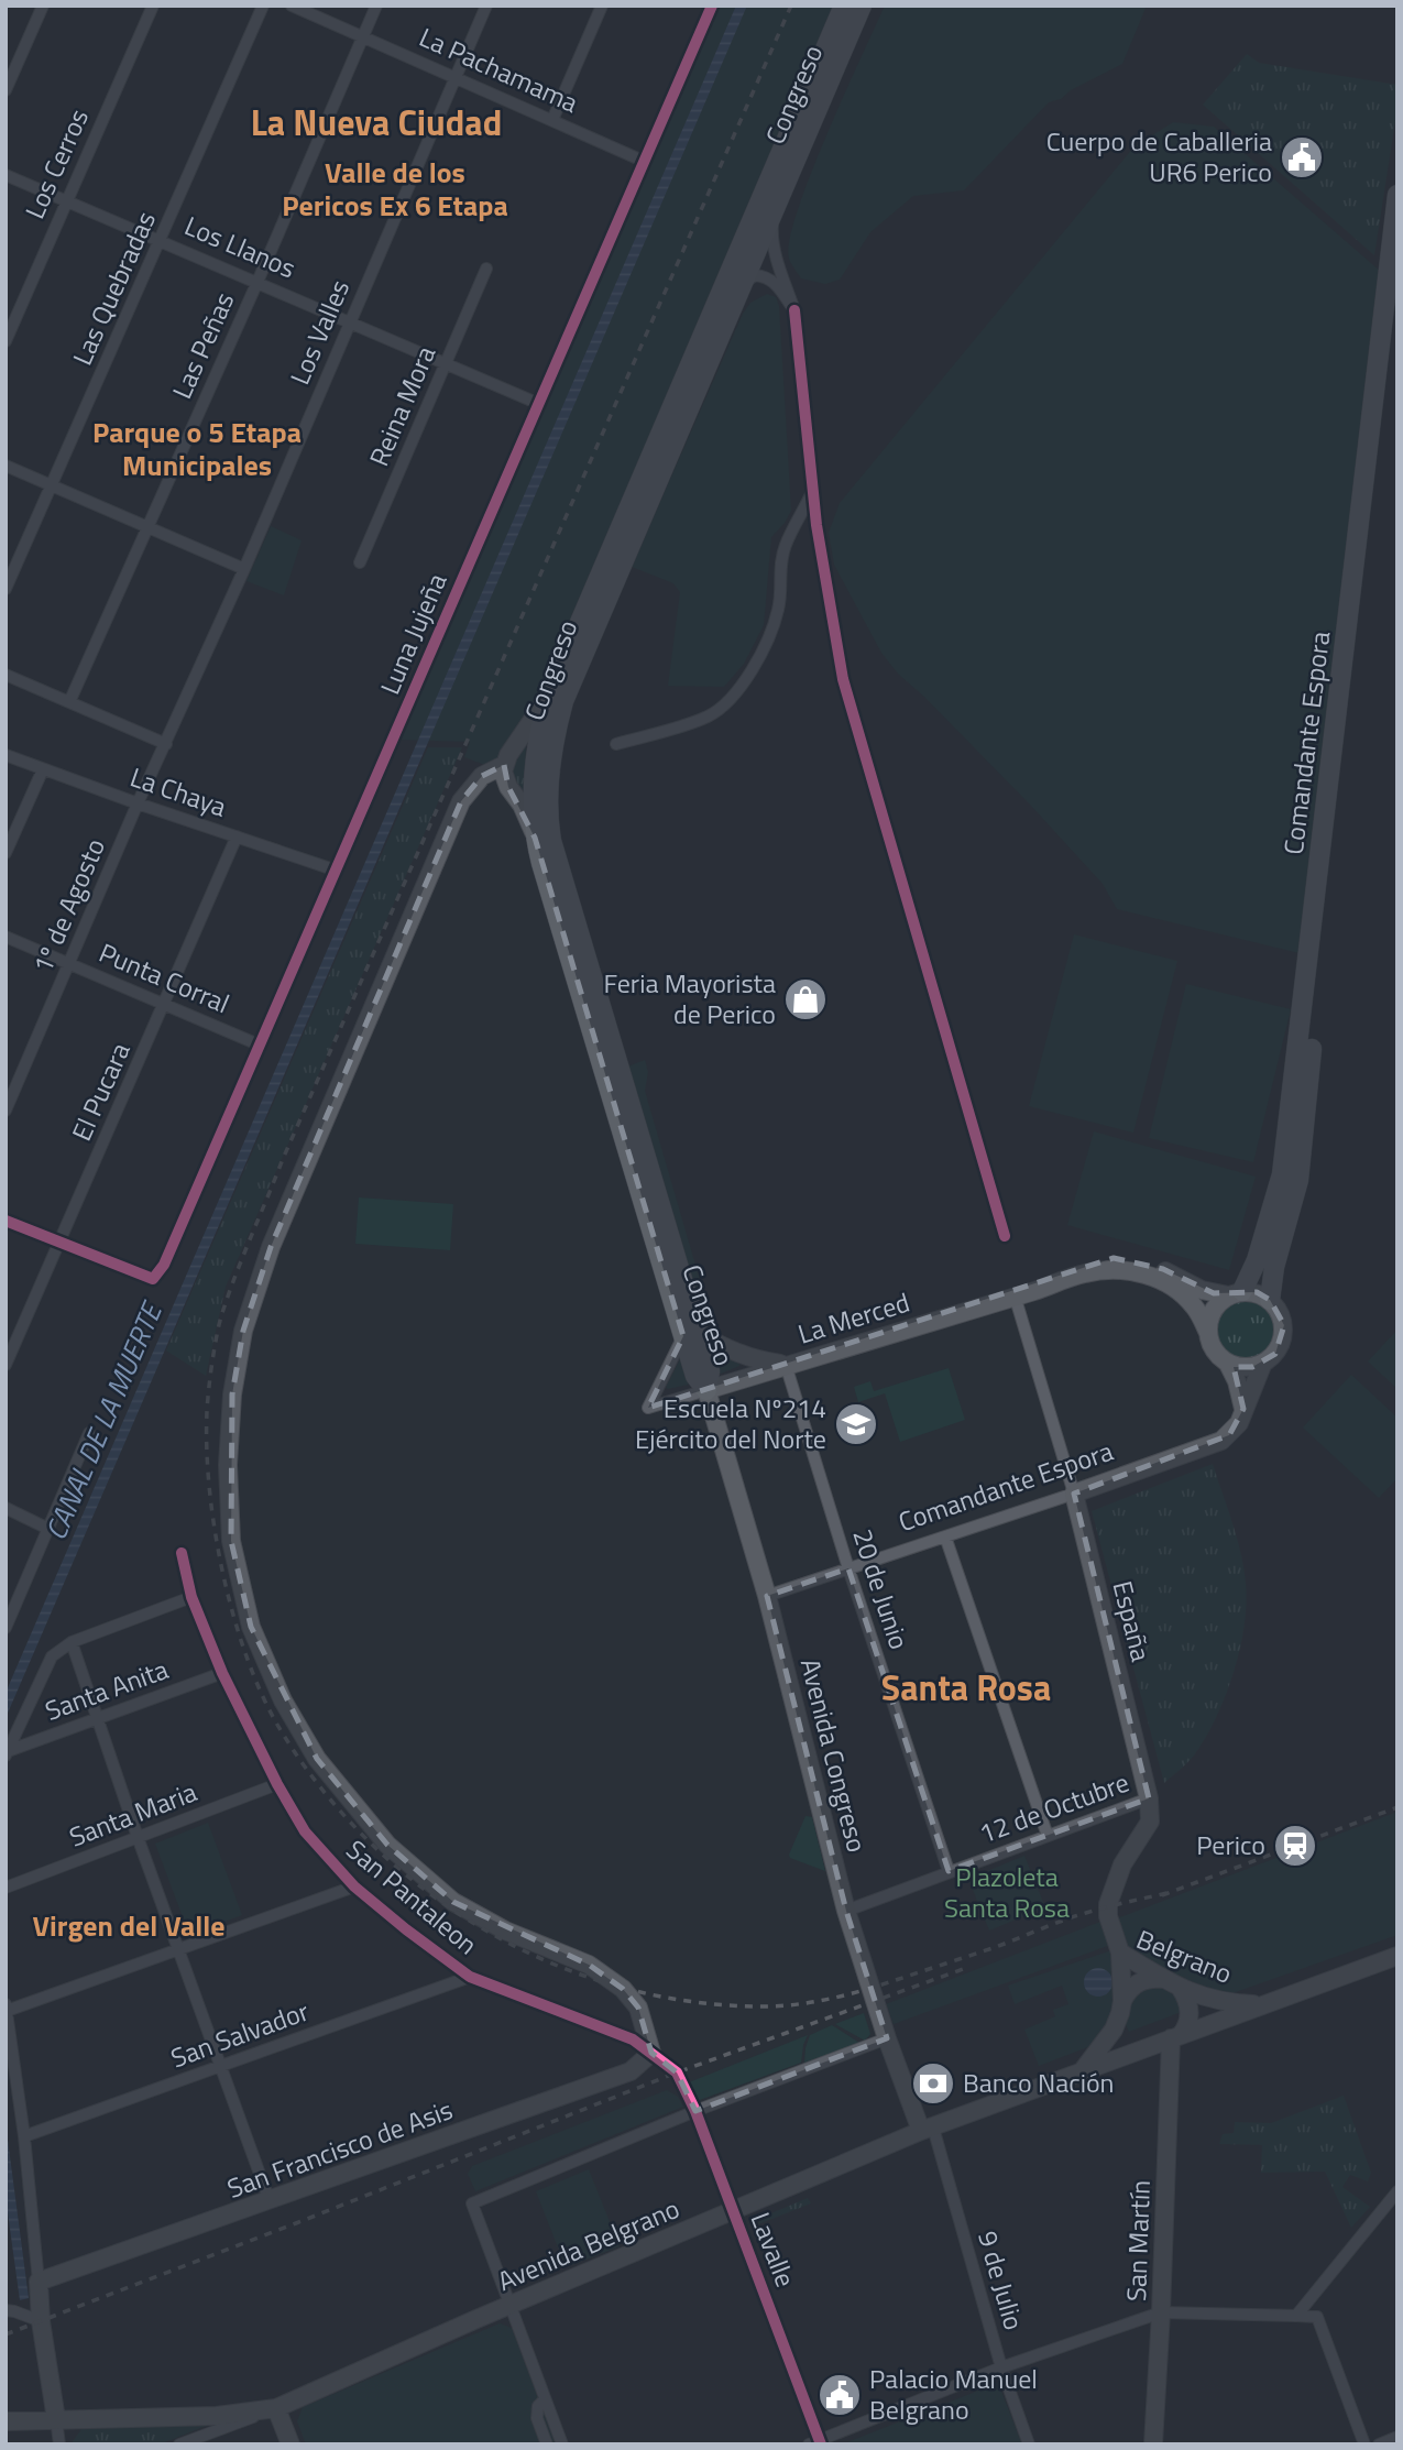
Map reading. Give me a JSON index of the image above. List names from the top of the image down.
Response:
{
  "streets": {
    "main road": ["Congreso", "Comandante Espora"],
    "street": [
      "La Pachamama",
      "Los Cerros",
      "Los Llanos",
      "Las Quebradas",
      "Los Valles",
      "Las Peñas",
      "Reina Mora",
      "Luna Jujeña",
      "La Chaya",
      "1º de Agosto",
      "Punta Corral",
      "El Pucara",
      "La Merced",
      "20 de Junio",
      "España",
      "Santa Anita",
      "Avenida Congreso",
      "12 de Octubre",
      "Santa Maria",
      "San Pantaleon",
      "Belgrano",
      "San Salvador",
      "San Francisco de Asis",
      "San Martín",
      "Avenida Belgrano",
      "Lavalle",
      "9 de Julio"
    ]
  },
  "crossings": [
    ["La Pachamama", "Los Valles"],
    ["La Pachamama", "Las Peñas"],
    ["La Pachamama", "Luna Jujeña"],
    ["Congreso", "La Merced"],
    ["Congreso", "Avenida Congreso"],
    ["Los Cerros", "Los Llanos"],
    ["Los Llanos", "Las Quebradas"],
    ["Los Llanos", "Los Valles"],
    ["Los Llanos", "Las Peñas"],
    ["Los Llanos", "Reina Mora"],
    ["Los Llanos", "Luna Jujeña"],
    ["Los Valles", "La Chaya"],
    ["Los Valles", "1º de Agosto"],
    ["Luna Jujeña", "La Chaya"],
    ["Luna Jujeña", "Punta Corral"],
    ["Luna Jujeña", "El Pucara"],
    ["Comandante Espora", "20 de Junio"],
    ["Comandante Espora", "España"],
    ["Comandante Espora", "Avenida Congreso"],
    ["La Chaya", "1º de Agosto"],
    ["La Chaya", "El Pucara"],
    ["1º de Agosto", "Punta Corral"],
    ["Punta Corral", "El Pucara"],
    ["La Merced", "20 de Junio"],
    ["La Merced", "España"],
    ["La Merced", "Avenida Congreso"],
    ["20 de Junio", "12 de Octubre"],
    ["España", "12 de Octubre"],
    ["España", "Belgrano"],
    ["Santa Anita", "San Pantaleon"],
    ["Avenida Congreso", "12 de Octubre"],
    ["Avenida Congreso", "Belgrano"],
    ["Avenida Congreso", "Avenida Belgrano"],
    ["Avenida Congreso", "9 de Julio"],
    ["Santa Maria", "San Pantaleon"],
    ["San Pantaleon", "San Salvador"],
    ["San Pantaleon", "San Francisco de Asis"],
    ["San Pantaleon", "Lavalle"],
    ["Belgrano", "San Martín"],
    ["Belgrano", "Avenida Belgrano"],
    ["Belgrano", "9 de Julio"],
    ["Avenida Belgrano", "Lavalle"],
    ["Avenida Belgrano", "9 de Julio"]
  ],
  "districts": [
    "La Nueva Ciudad",
    "Valle de los Pericos Ex 6 Etapa",
    "Parque o 5 Etapa Municipales",
    "Santa Rosa",
    "Virgen del Valle"
  ],
  "water": ["CANAL DE LA MUERTE"],
  "parks": ["Plazoleta Santa Rosa"],
  "places": {
    "public building": ["Cuerpo de Caballeria UR6 Perico", "Palacio Manuel Belgrano"],
    "shop": ["Feria Mayorista de Perico"],
    "school or university": ["Escuela Nº214 Ejército del Norte"],
    "station": ["Perico"],
    "bank": ["Banco Nación"]
  }
}
